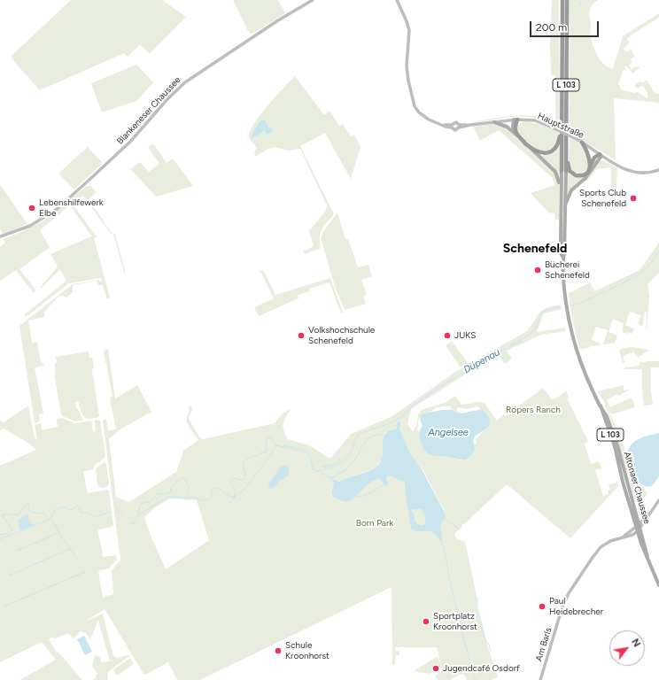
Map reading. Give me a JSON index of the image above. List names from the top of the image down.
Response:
{
  "streets": {
    "highway": ["L 103"],
    "main road": [
      "Blankeneser Chaussee",
      "Hauptstraße",
      "Altonaer Chaussee",
      "Am Barls"
    ]
  },
  "crossings": [
    ["L 103", "Altonaer Chaussee"]
  ],
  "districts": ["Schenefeld"],
  "water": ["Düpenau", "Angelsee"],
  "parks": ["Röpers Ranch", "Born Park"],
  "places": [
    "Sports Club Schenefeld",
    "Lebenshilfewerk Elbe",
    "Bücherei Schenefeld",
    "Volkshochschule Schenefeld",
    "JUKS",
    "Paul Heidebrecher",
    "Sportplatz Kroonhorst",
    "Schule Kroonhorst",
    "Jugendcafé Osdorf"
  ],
  "scale_bar": "200 m",
  "north": "top right"
}
